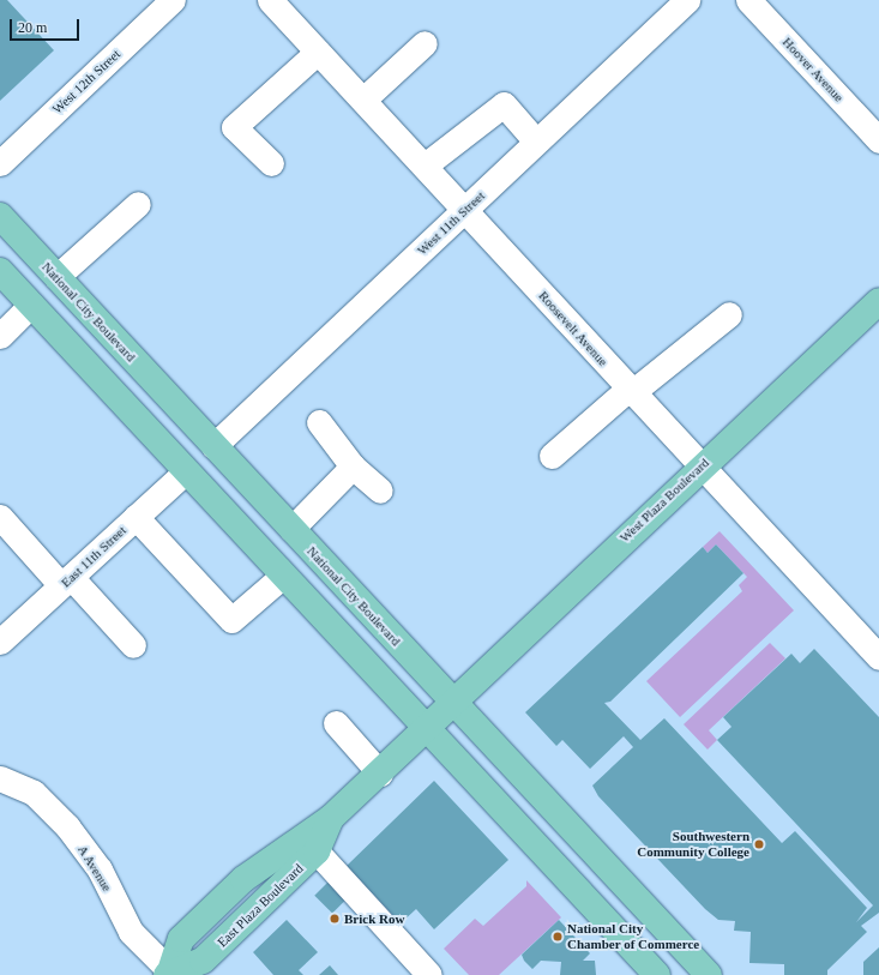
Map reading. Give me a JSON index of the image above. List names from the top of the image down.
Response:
{
  "streets": {
    "main road": ["National City Boulevard", "West Plaza Boulevard", "East Plaza Boulevard"],
    "street": [
      "Hoover Avenue",
      "West 12th Street",
      "West 11th Street",
      "Roosevelt Avenue",
      "East 11th Street",
      "A Avenue"
    ]
  },
  "crossings": [
    ["West 11th Street", "National City Boulevard"],
    ["West 11th Street", "Roosevelt Avenue"],
    ["National City Boulevard", "West Plaza Boulevard"],
    ["National City Boulevard", "East Plaza Boulevard"],
    ["Roosevelt Avenue", "West Plaza Boulevard"],
    ["West Plaza Boulevard", "East Plaza Boulevard"],
    ["A Avenue", "East Plaza Boulevard"]
  ],
  "places": ["Southwestern Community College", "Brick Row", "National City Chamber of Commerce"],
  "scale_bar": "20 m"
}
